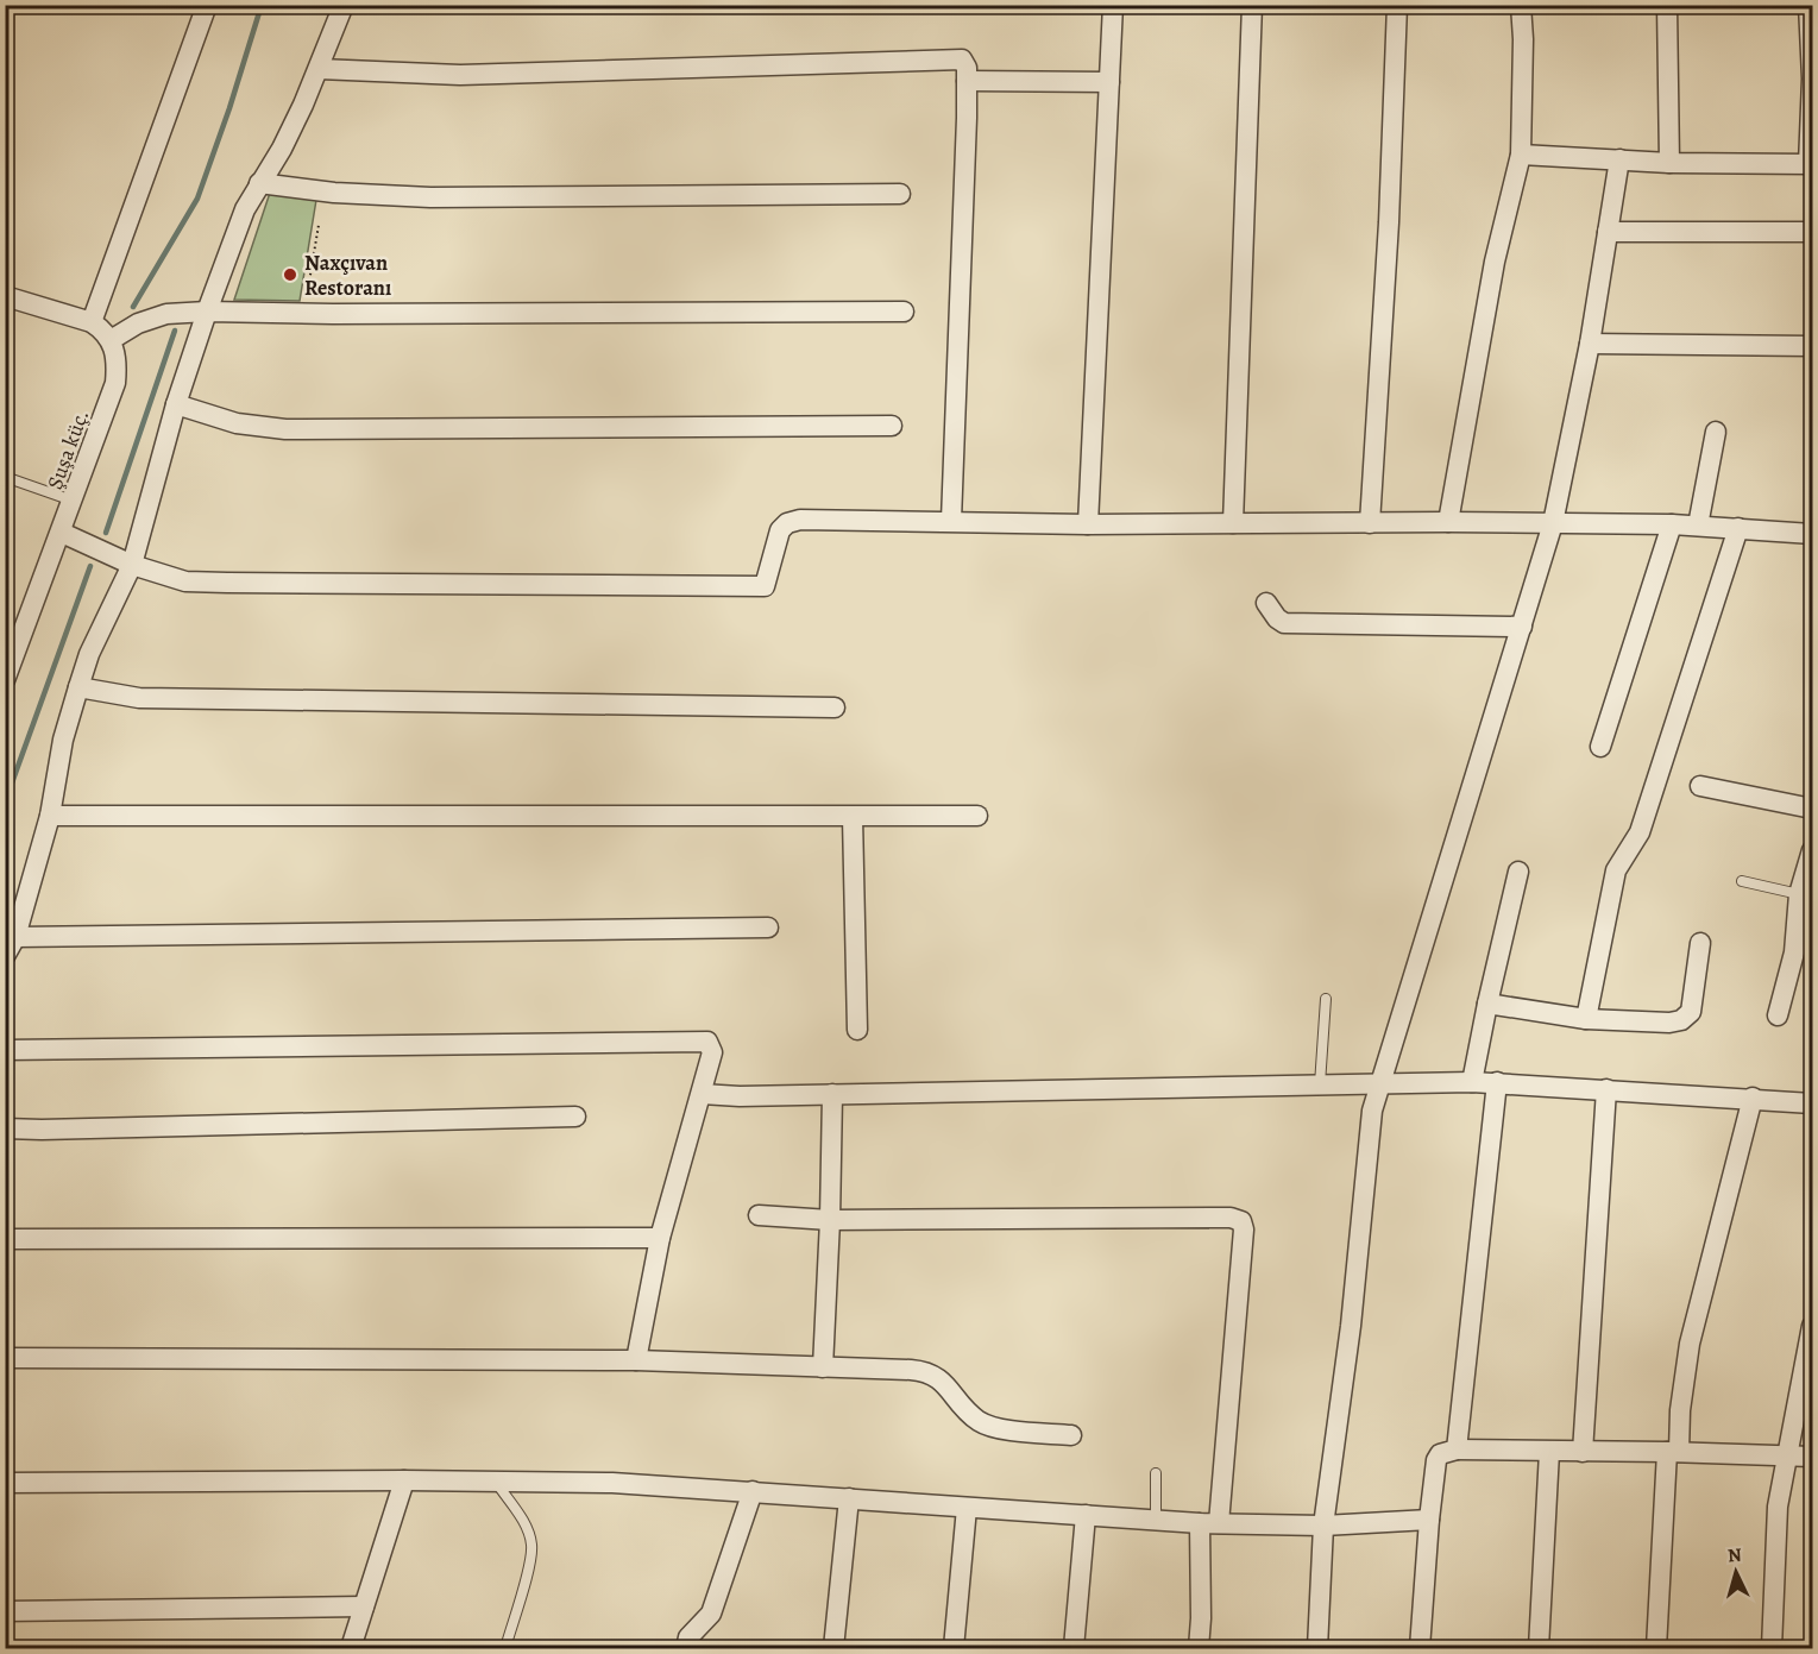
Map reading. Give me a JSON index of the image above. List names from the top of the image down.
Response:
{
  "streets": {
    "street": ["Şuşa küç."]
  },
  "places": ["Naxçıvan Restoranı"],
  "north": "top"
}
